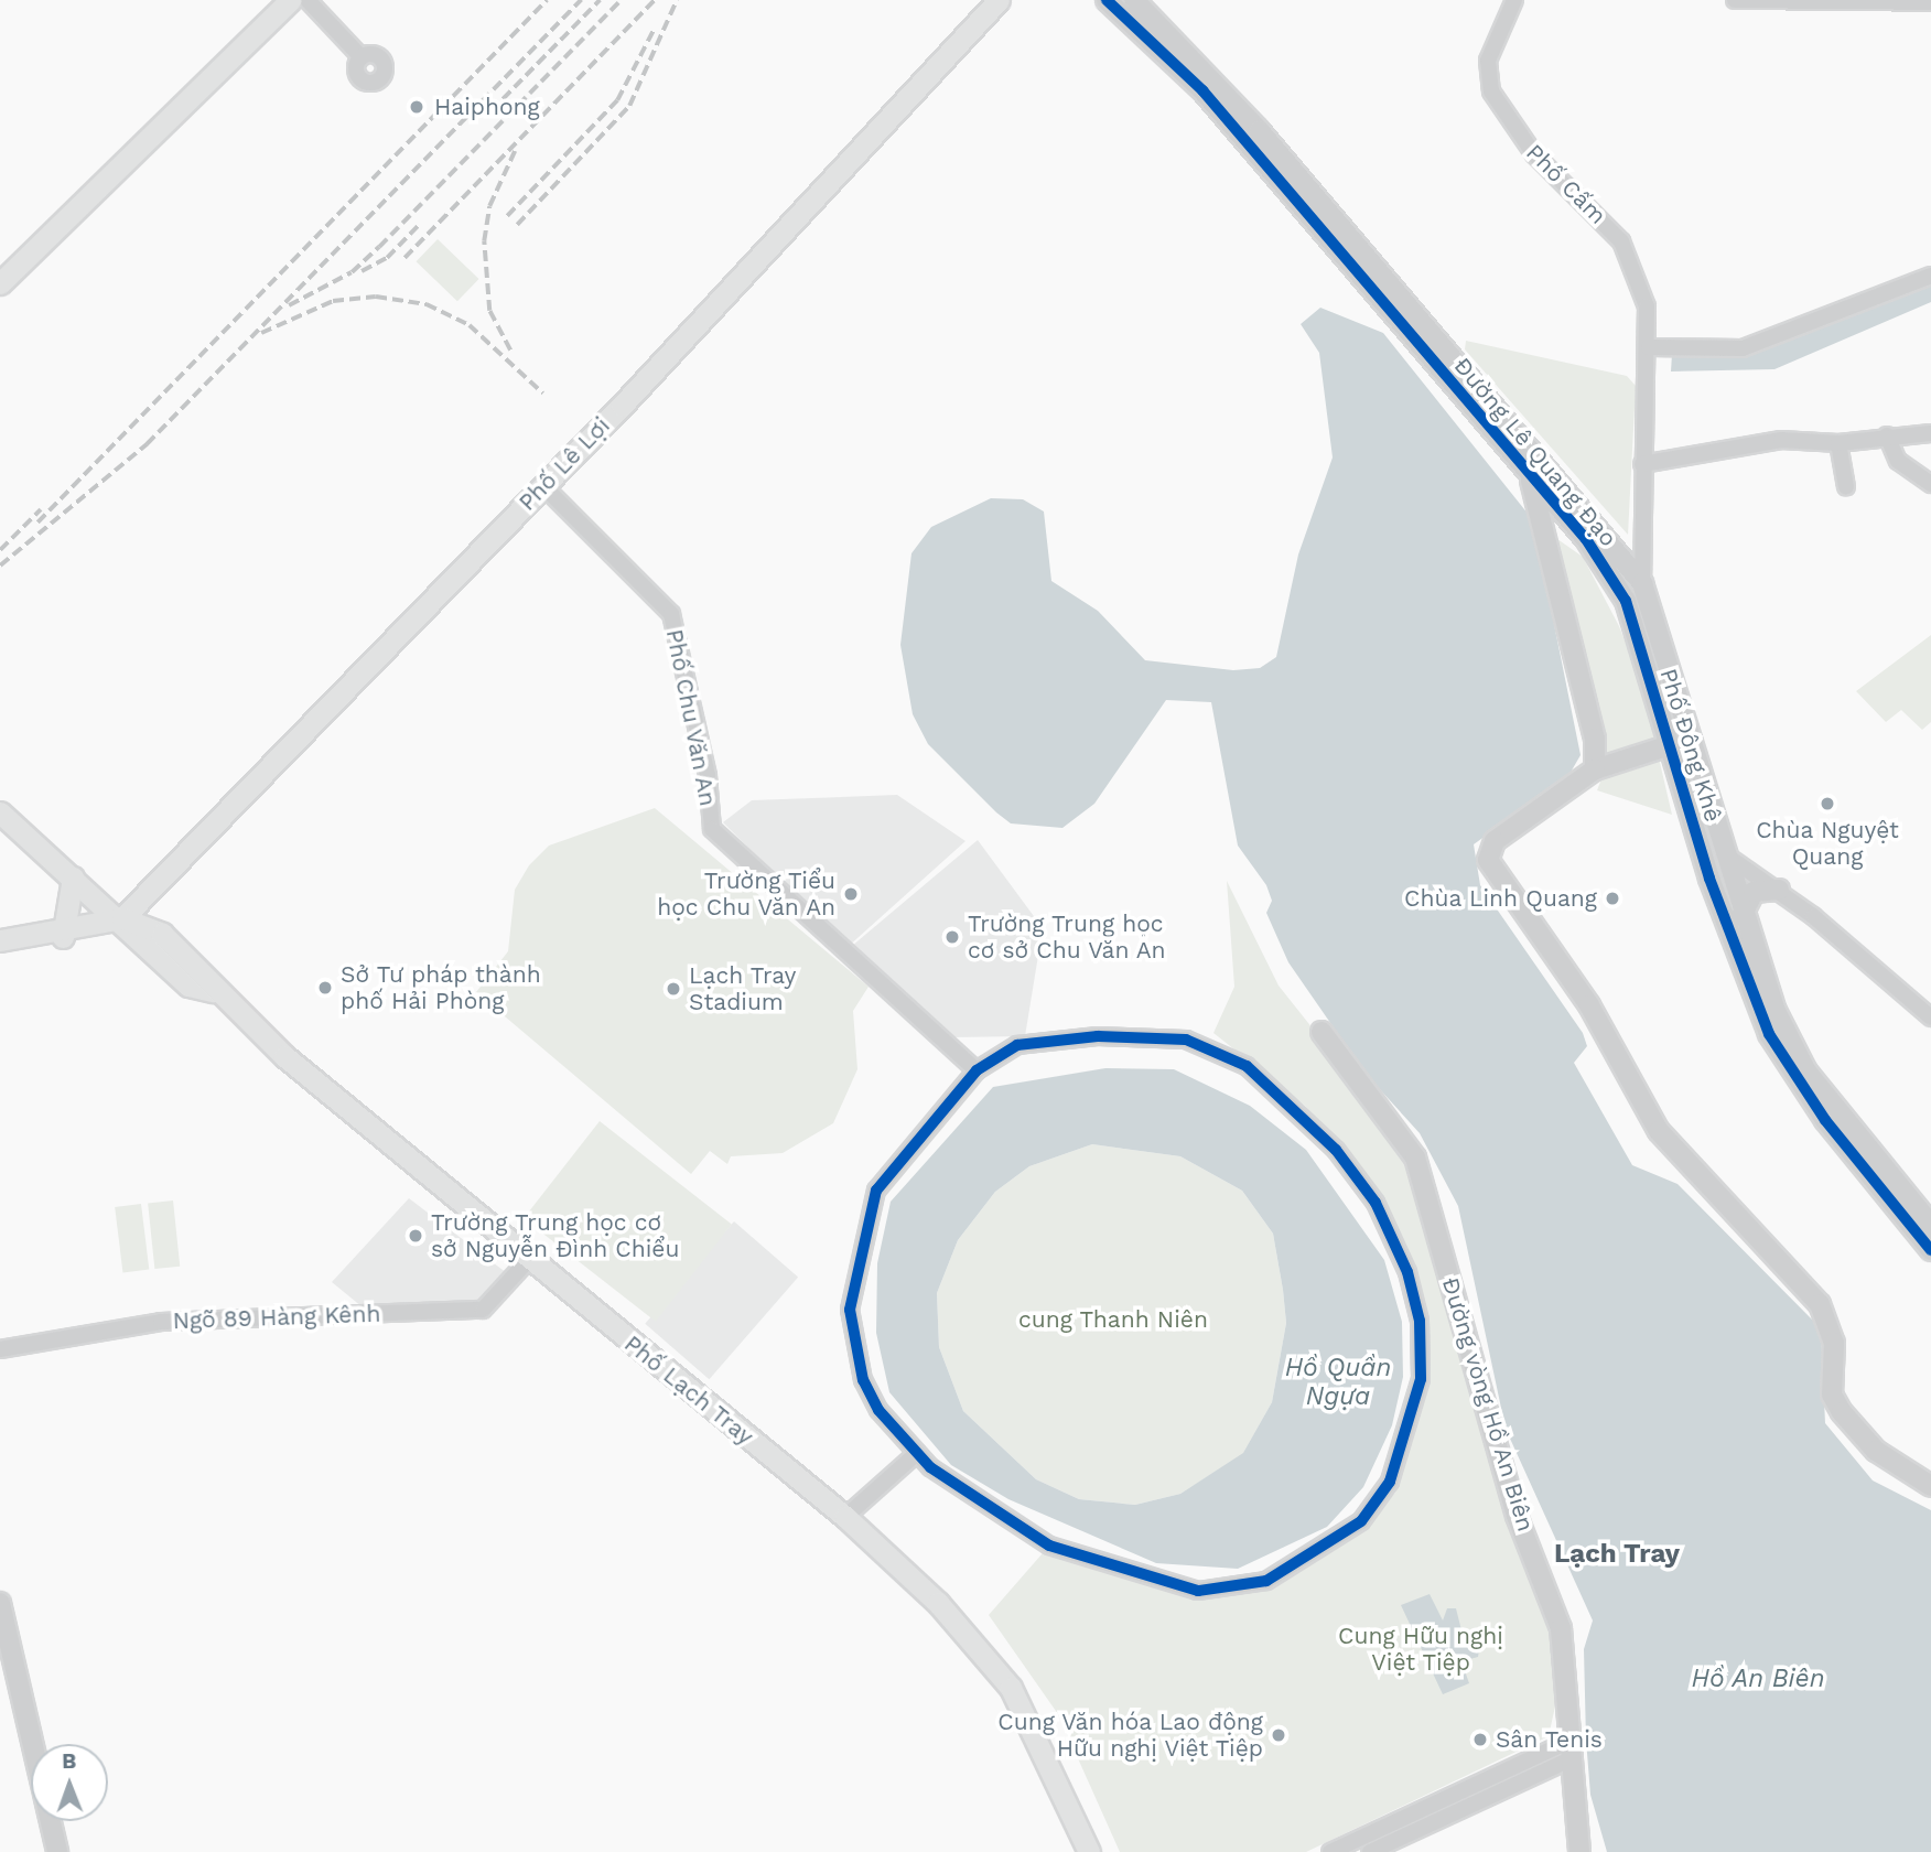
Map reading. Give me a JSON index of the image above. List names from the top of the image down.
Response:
{
  "streets": {
    "main road": ["Phố Lê Lợi", "Phố Lạch Tray"],
    "street": [
      "Phố Cấm",
      "Đường Lê Quang Đạo",
      "Phố Chu Văn An",
      "Phố Đông Khê",
      "Ngõ 89 Hàng Kênh",
      "Đường vòng Hồ An Biên"
    ]
  },
  "crossings": [
    ["Phố Cấm", "Phố Đông Khê"],
    ["Đường Lê Quang Đạo", "Phố Đông Khê"],
    ["Phố Lê Lợi", "Phố Chu Văn An"],
    ["Phố Lê Lợi", "Phố Lạch Tray"],
    ["Ngõ 89 Hàng Kênh", "Phố Lạch Tray"]
  ],
  "districts": ["Lạch Tray"],
  "water": ["Hồ Quần Ngựa", "Hồ An Biên"],
  "parks": ["cung Thanh Niên", "Cung Hữu nghị Việt Tiệp"],
  "places": [
    "Haiphong",
    "Chùa Nguyệt Quang",
    "Trường Tiểu học Chu Văn An",
    "Chùa Linh Quang",
    "Trường Trung học cơ sở Chu Văn An",
    "Sở Tư pháp thành phố Hải Phòng",
    "Lạch Tray Stadium",
    "Trường Trung học cơ sở Nguyễn Đình Chiểu",
    "Cung Văn hóa Lao động Hữu nghị Việt Tiệp",
    "Sân Tenis"
  ],
  "north": "top"
}
